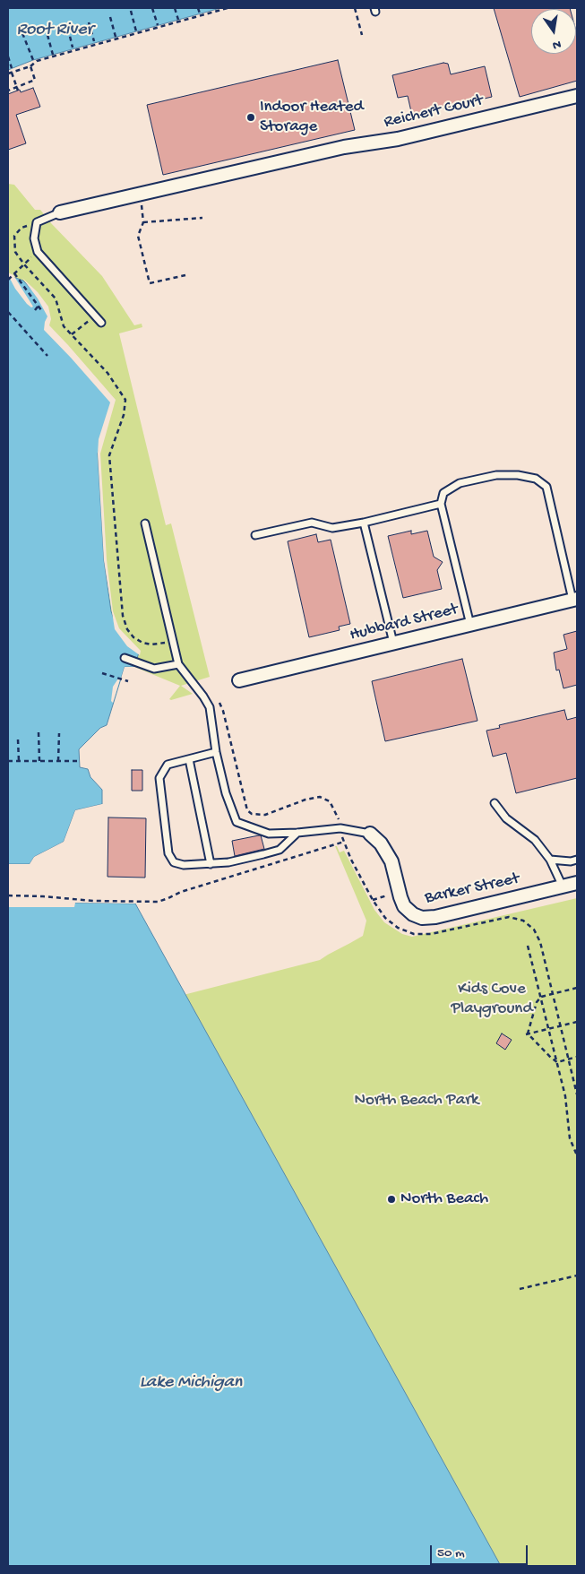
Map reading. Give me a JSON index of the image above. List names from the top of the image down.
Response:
{
  "streets": {
    "street": ["Reichert Court", "Hubbard Street", "Barker Street"]
  },
  "water": ["Root River", "Lake Michigan"],
  "parks": ["Kids Cove Playground", "North Beach Park"],
  "places": ["Indoor Heated Storage", "North Beach"],
  "scale_bar": "50 m",
  "north": "bottom"
}
